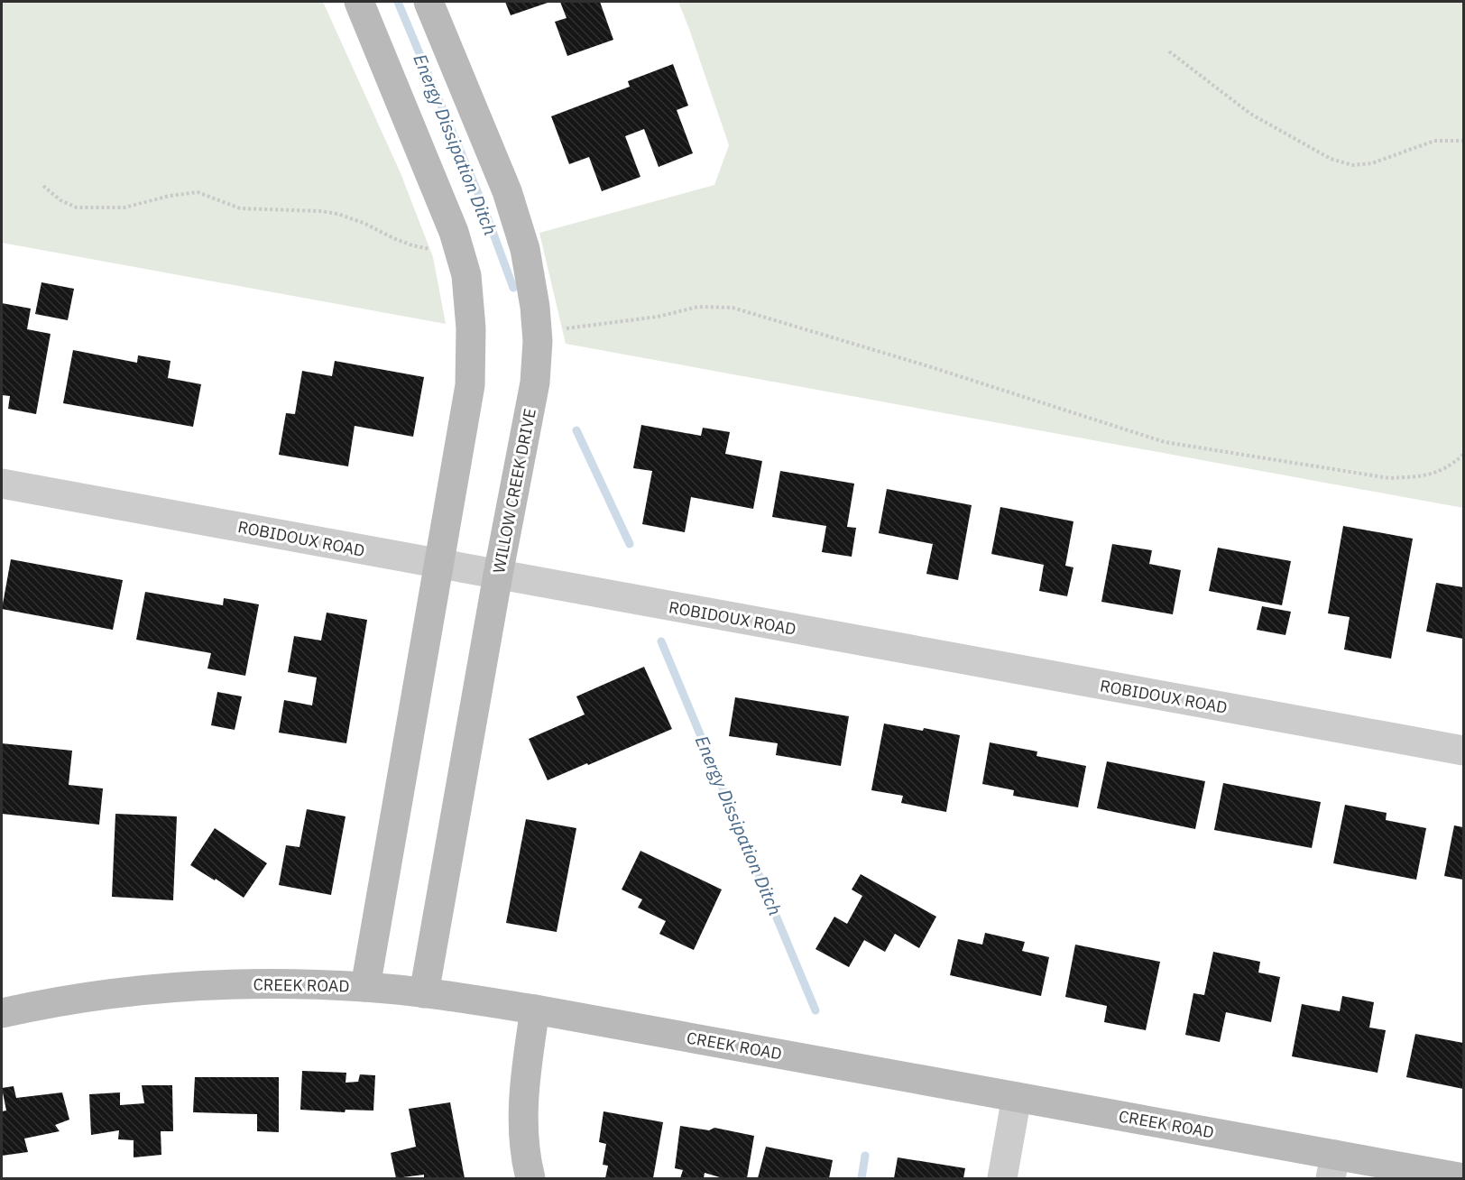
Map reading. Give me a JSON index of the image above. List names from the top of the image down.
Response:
{
  "streets": {
    "street": ["WILLOW CREEK DRIVE", "ROBIDOUX ROAD", "CREEK ROAD"]
  },
  "crossings": [
    ["WILLOW CREEK DRIVE", "ROBIDOUX ROAD"],
    ["WILLOW CREEK DRIVE", "CREEK ROAD"]
  ],
  "water": ["Energy Dissipation Ditch"]
}
